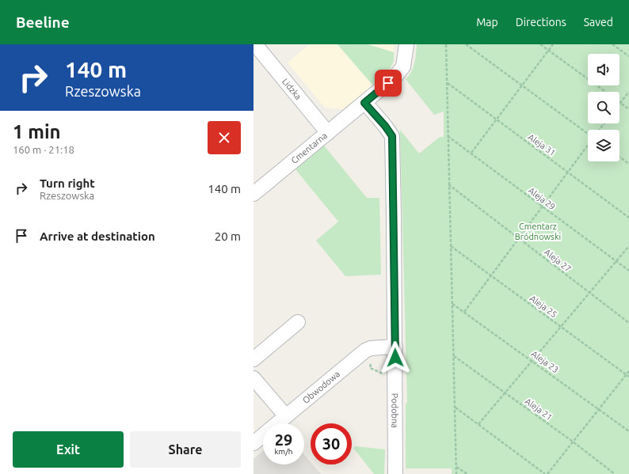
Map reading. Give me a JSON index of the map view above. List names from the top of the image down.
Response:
{
  "streets": {
    "street": [
      "Lidzka",
      "Cmentarna",
      "Obwodowa",
      "Podobna"
    ],
    "path": [
      "Aleja 31",
      "Aleja 29",
      "Aleja 27",
      "Aleja 25",
      "Aleja 23",
      "Aleja 21"
    ]
  },
  "crossings": [
    ["Lidzka", "Cmentarna"],
    ["Cmentarna", "Podobna"],
    ["Obwodowa", "Podobna"]
  ],
  "parks": ["Cmentarz Bródnowski"],
  "page": {
    "header": "Beeline",
    "nav": ["Map", "Directions", "Saved"],
    "turn": ["140 m", "Rzeszowska"],
    "heading": ["1 min", "160 m · 21:18"],
    "list": [
      {
        "name": "Turn right",
        "note": "Rzeszowska",
        "value": "140 m"
      },
      {
        "name": "Arrive at destination",
        "value": "20 m"
      }
    ],
    "speed": "29 km/h",
    "limit": "30",
    "buttons": ["Exit", "Share"]
  }
}
